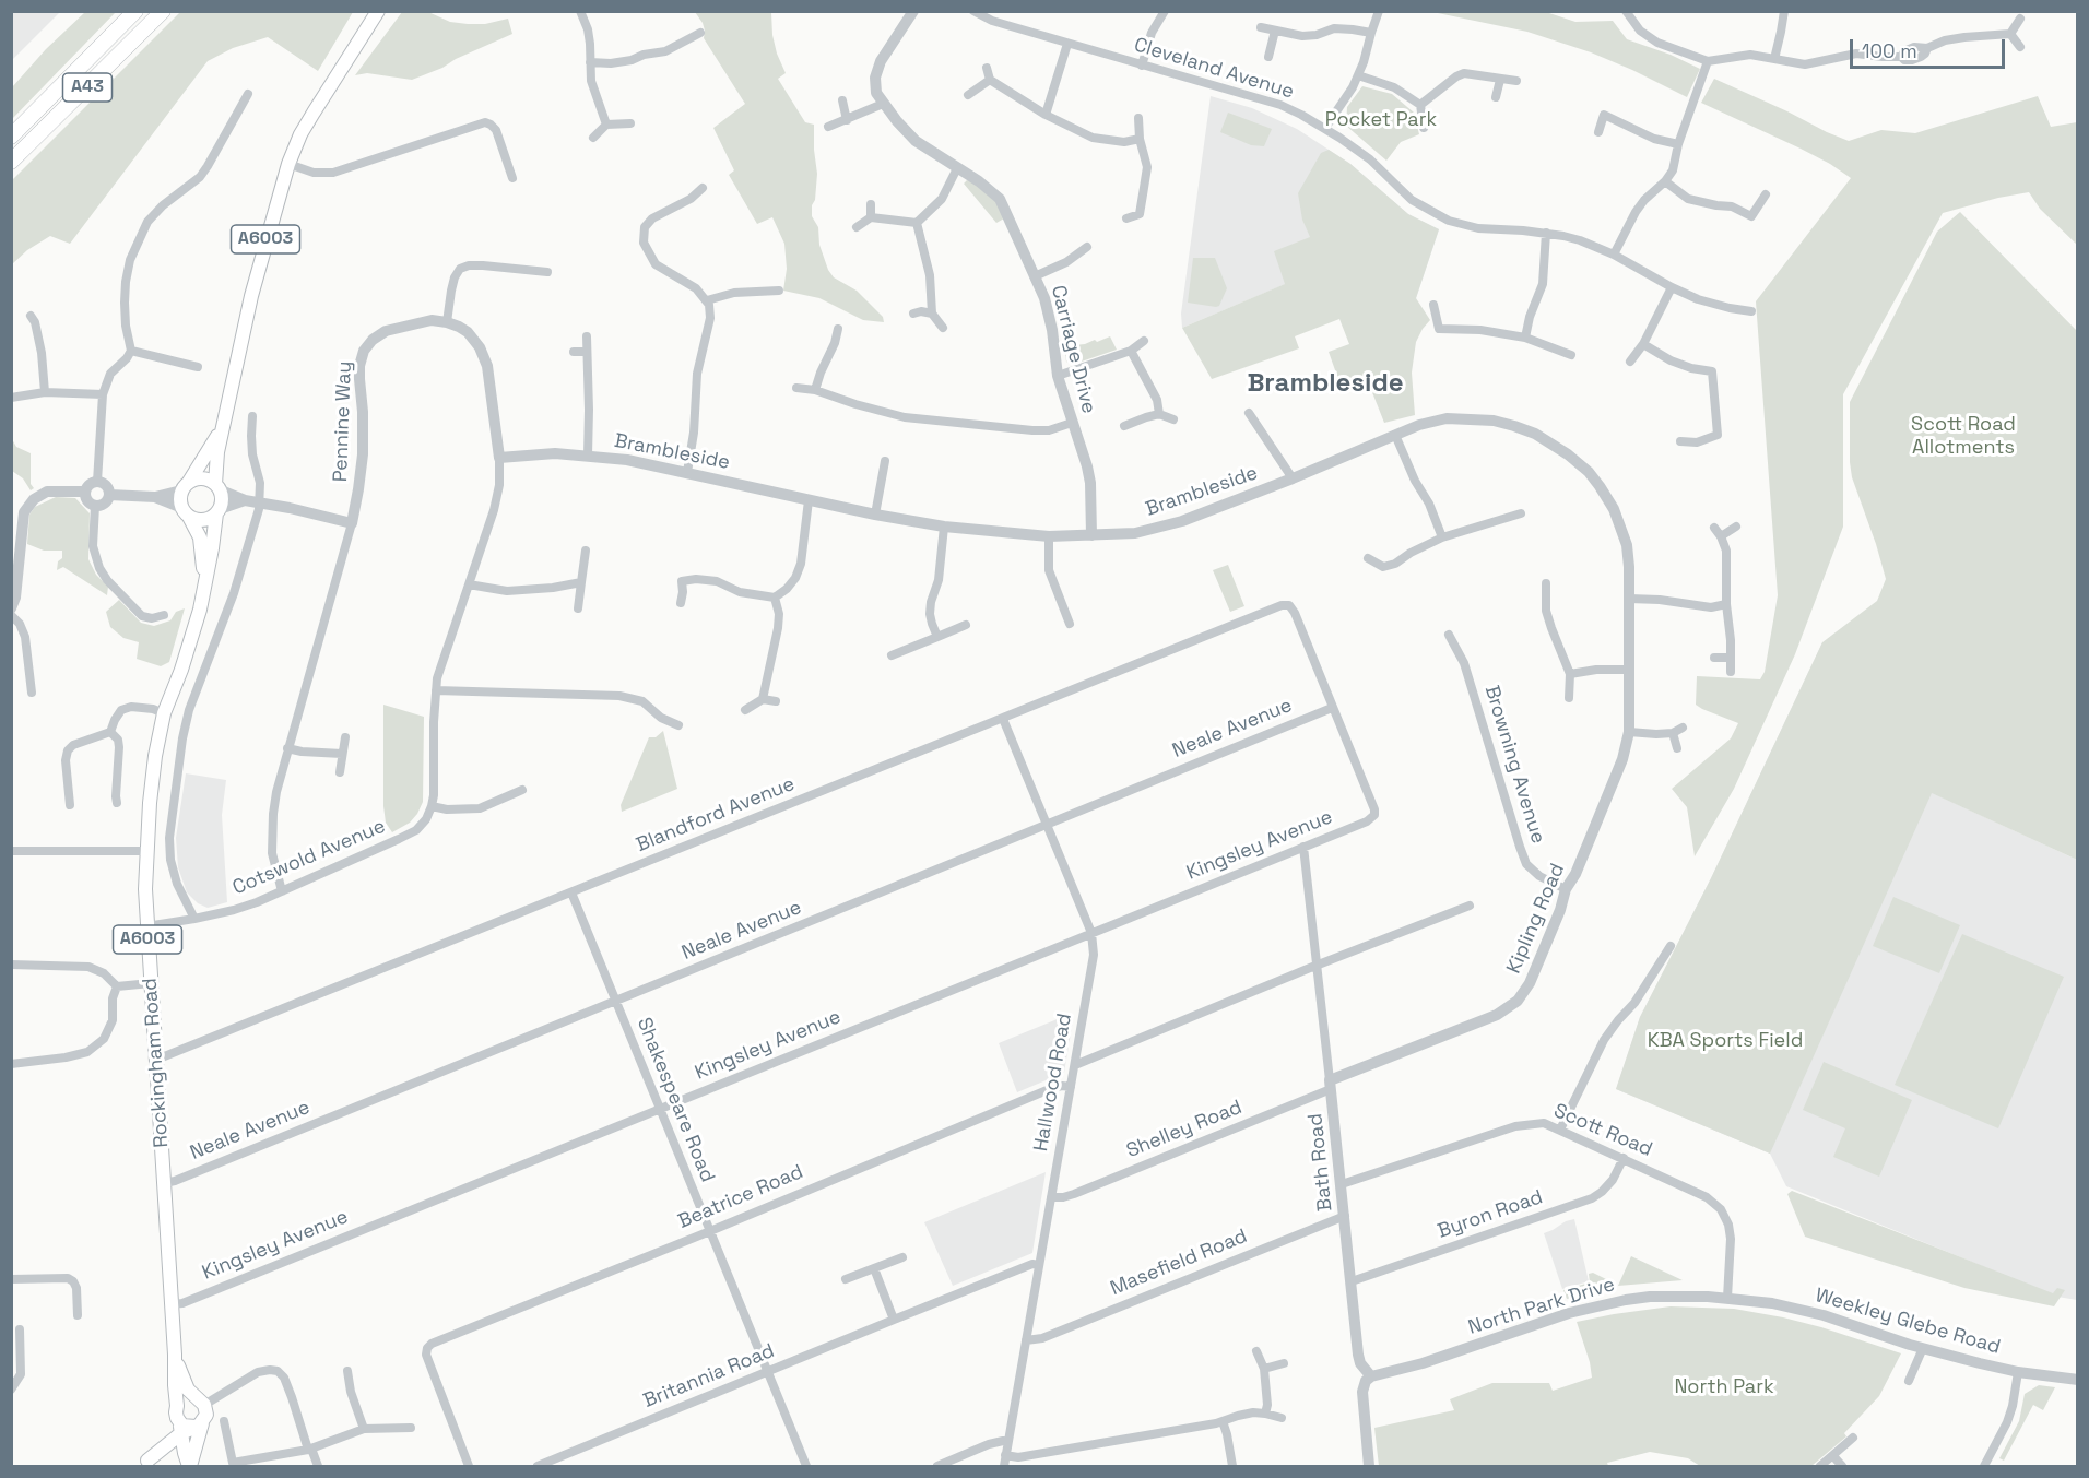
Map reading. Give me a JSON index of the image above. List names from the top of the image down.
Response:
{
  "streets": {
    "highway": ["A43"],
    "main road": ["A6003", "Rockingham Road"],
    "street": [
      "Cleveland Avenue",
      "Carriage Drive",
      "Pennine Way",
      "Brambleside",
      "Neale Avenue",
      "Browning Avenue",
      "Blandford Avenue",
      "Kingsley Avenue",
      "Cotswold Avenue",
      "Kipling Road",
      "Hallwood Road",
      "Shakespeare Road",
      "Shelley Road",
      "Scott Road",
      "Bath Road",
      "Beatrice Road",
      "Byron Road",
      "Masefield Road",
      "North Park Drive",
      "Weekley Glebe Road",
      "Britannia Road"
    ]
  },
  "crossings": [
    ["A6003", "Rockingham Road"],
    ["Carriage Drive", "Brambleside"],
    ["Pennine Way", "Cotswold Avenue"],
    ["Brambleside", "Kipling Road"],
    ["Neale Avenue", "Blandford Avenue"],
    ["Neale Avenue", "Kingsley Avenue"],
    ["Neale Avenue", "Rockingham Road"],
    ["Neale Avenue", "Hallwood Road"],
    ["Neale Avenue", "Shakespeare Road"],
    ["Browning Avenue", "Kipling Road"],
    ["Blandford Avenue", "Kingsley Avenue"],
    ["Blandford Avenue", "Rockingham Road"],
    ["Blandford Avenue", "Hallwood Road"],
    ["Blandford Avenue", "Shakespeare Road"],
    ["Kingsley Avenue", "Rockingham Road"],
    ["Kingsley Avenue", "Hallwood Road"],
    ["Kingsley Avenue", "Shakespeare Road"],
    ["Kingsley Avenue", "Bath Road"],
    ["Cotswold Avenue", "Rockingham Road"],
    ["Kipling Road", "Shelley Road"],
    ["Kipling Road", "Bath Road"],
    ["Hallwood Road", "Shelley Road"],
    ["Hallwood Road", "Beatrice Road"],
    ["Hallwood Road", "Masefield Road"],
    ["Hallwood Road", "Britannia Road"],
    ["Shakespeare Road", "Beatrice Road"],
    ["Shakespeare Road", "Britannia Road"],
    ["Shelley Road", "Bath Road"],
    ["Scott Road", "Bath Road"],
    ["Scott Road", "Byron Road"],
    ["Scott Road", "North Park Drive"],
    ["Scott Road", "Weekley Glebe Road"],
    ["Bath Road", "Byron Road"],
    ["Bath Road", "Masefield Road"],
    ["Bath Road", "North Park Drive"],
    ["North Park Drive", "Weekley Glebe Road"]
  ],
  "districts": ["Brambleside"],
  "parks": [
    "Pocket Park",
    "Scott Road Allotments",
    "KBA Sports Field",
    "North Park"
  ],
  "scale_bar": "100 m"
}
